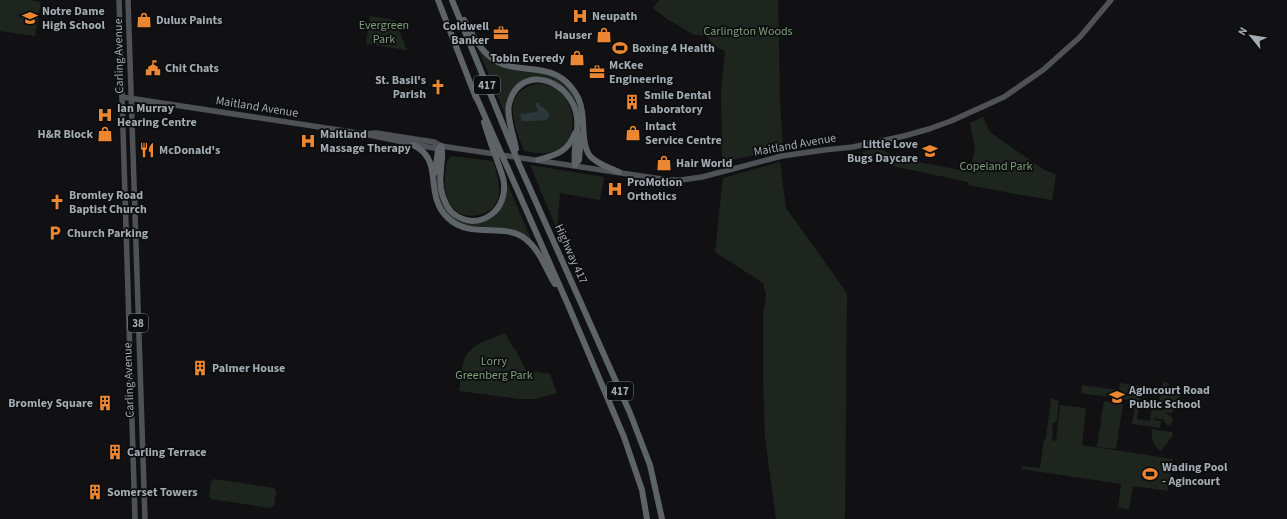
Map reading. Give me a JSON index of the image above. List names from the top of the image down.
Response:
{
  "streets": {
    "highway": ["417", "Highway 417"],
    "main road": ["Carling Avenue", "Maitland Avenue", "38"]
  },
  "crossings": [
    ["Carling Avenue", "Maitland Avenue"]
  ],
  "parks": [
    "Evergreen Park",
    "Carlington Woods",
    "Copeland Park",
    "Lorry Greenberg Park"
  ],
  "places": {
    "hospital": [
      "Neupath",
      "Ian Murray Hearing Centre",
      "Maitland Massage Therapy",
      "ProMotion Orthotics"
    ],
    "school or university": ["Notre Dame High School", "Little Love Bugs Daycare", "Agincourt Road Public School"],
    "shop": [
      "Dulux Paints",
      "Hauser",
      "Tobin Everedy",
      "Intact Service Centre",
      "H&R Block",
      "Hair World"
    ],
    "office": ["Coldwell Banker", "McKee Engineering"],
    "sports": ["Boxing 4 Health", "Wading Pool - Agincourt"],
    "public building": ["Chit Chats"],
    "church": ["St. Basil's Parish", "Bromley Road Baptist Church"],
    "building": [
      "Smile Dental Laboratory",
      "Palmer House",
      "Bromley Square",
      "Carling Terrace",
      "Somerset Towers"
    ],
    "restaurant": ["McDonald's"],
    "parking": ["Church Parking"]
  },
  "north": "top left"
}
